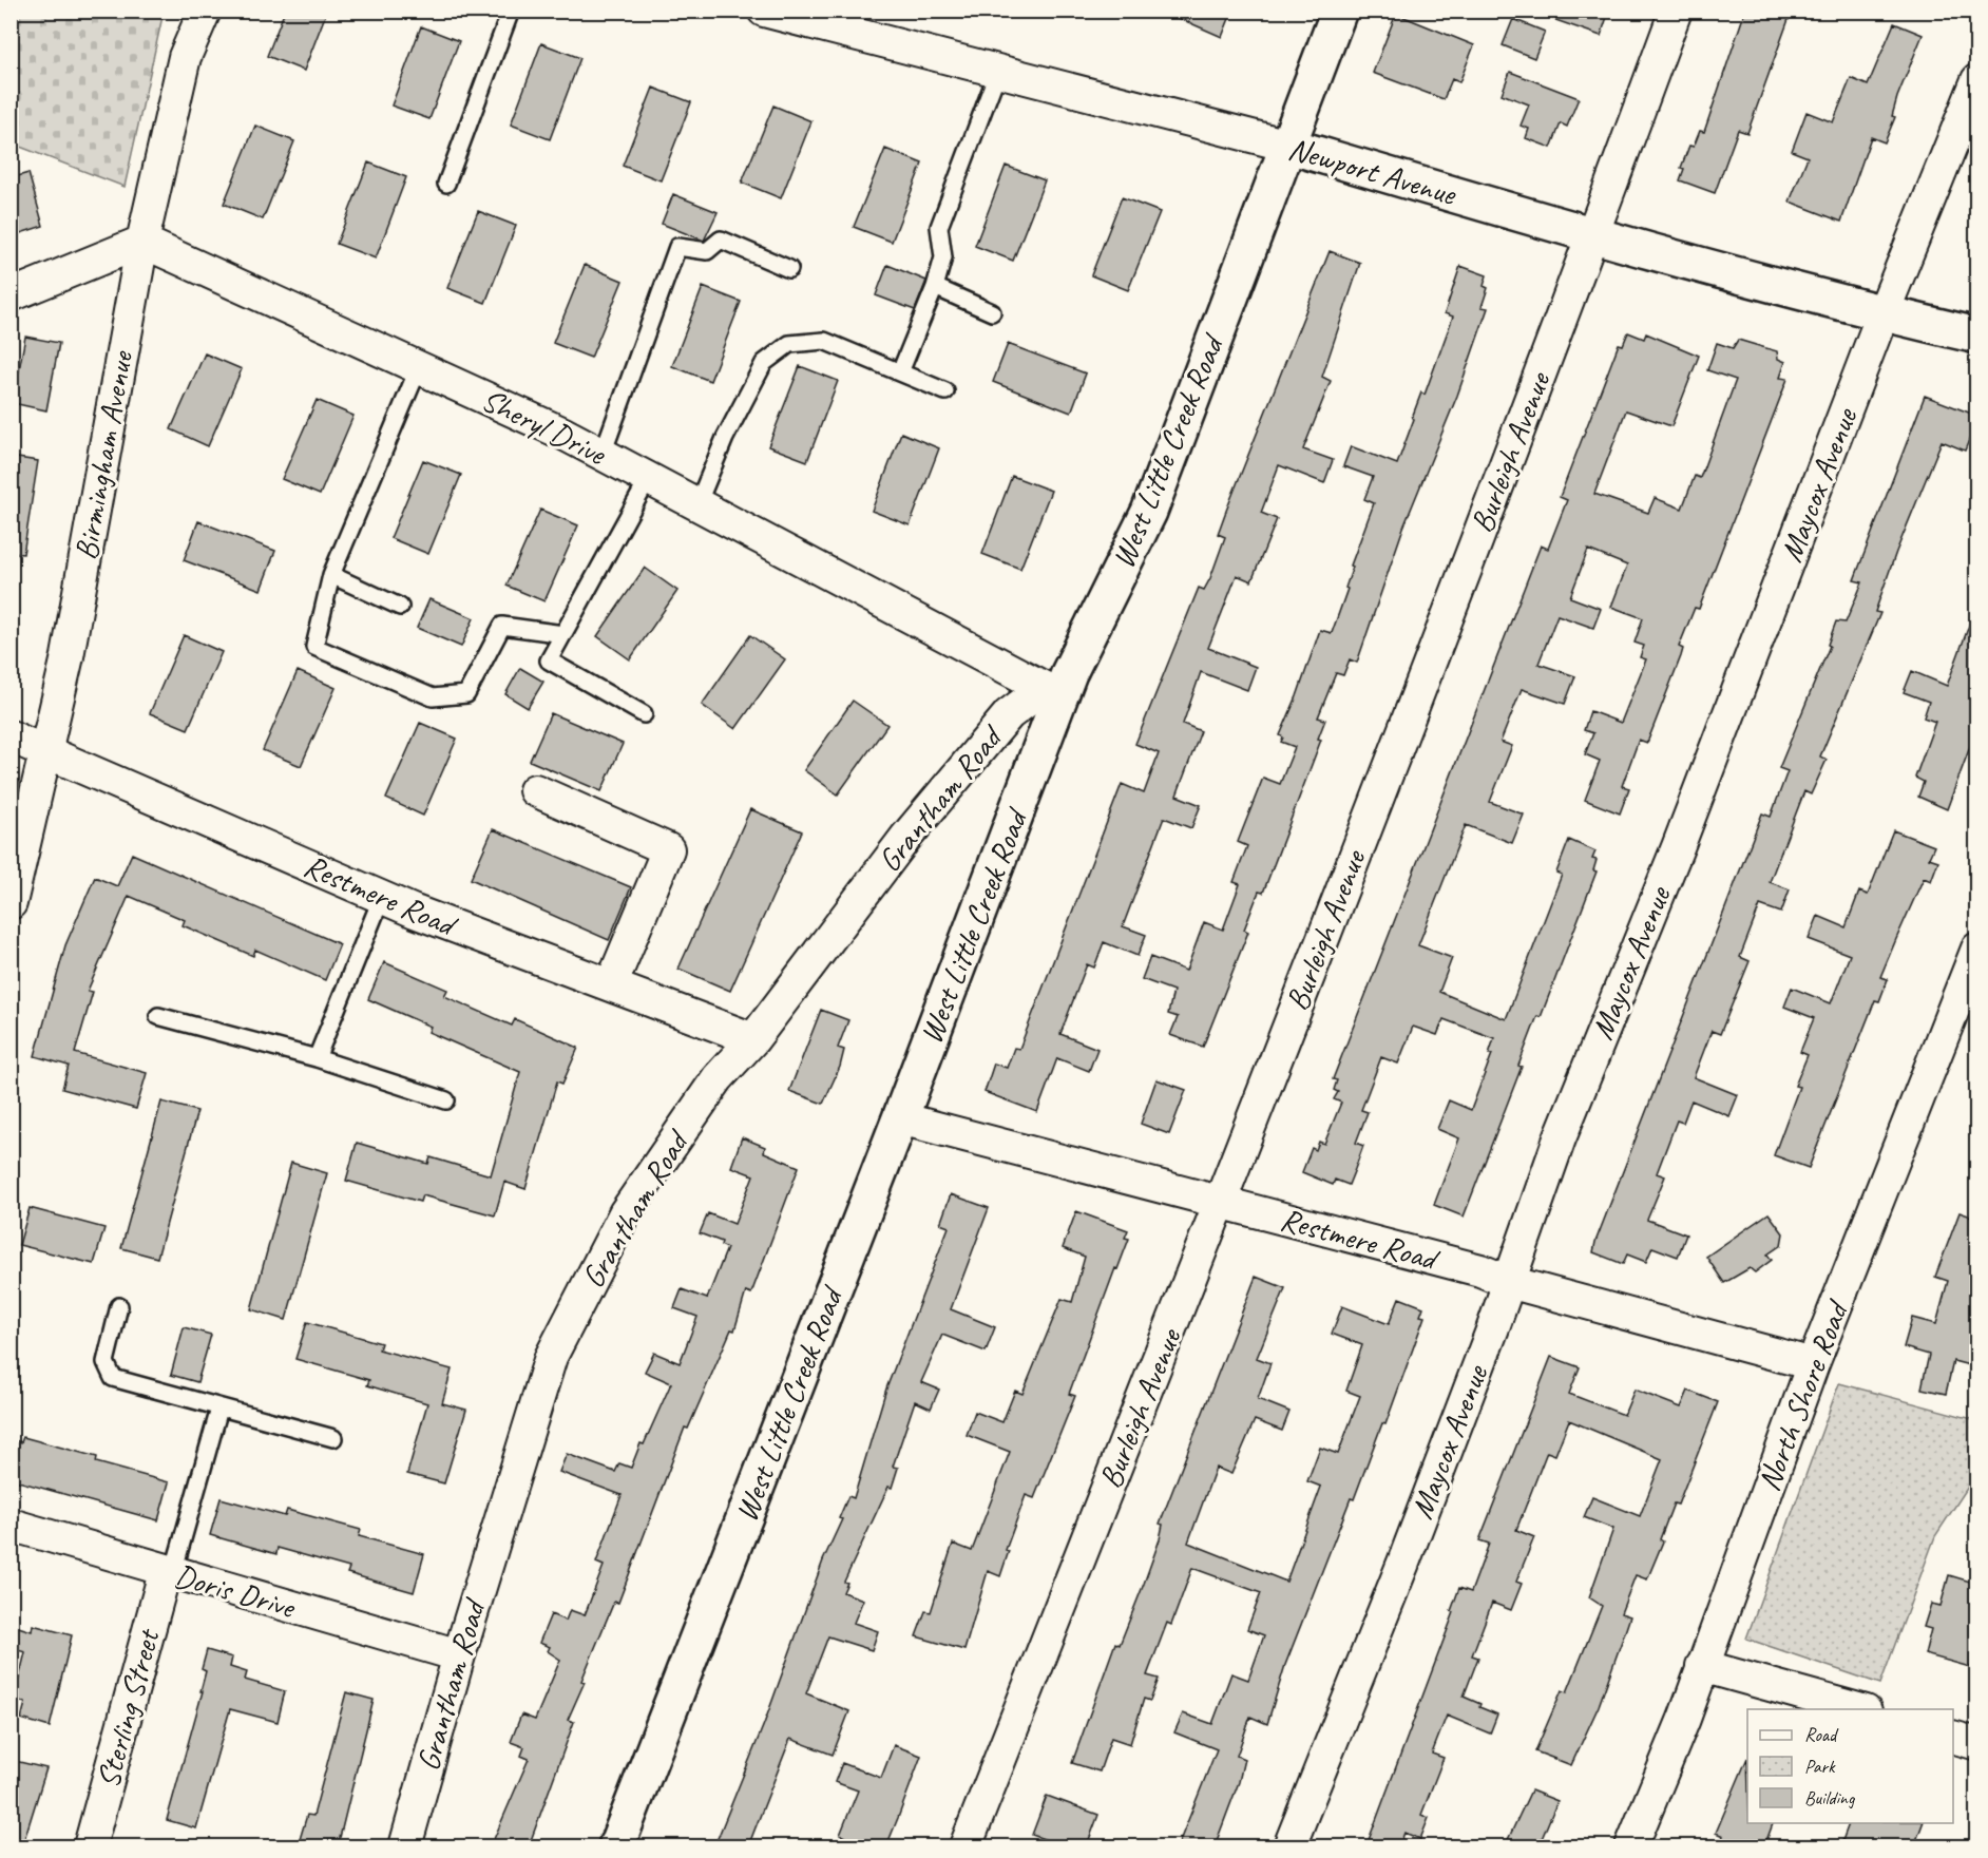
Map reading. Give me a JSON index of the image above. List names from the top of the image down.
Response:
{
  "streets": {
    "main road": ["Newport Avenue", "West Little Creek Road"],
    "street": [
      "Sheryl Drive",
      "Burleigh Avenue",
      "Birmingham Avenue",
      "Maycox Avenue",
      "Grantham Road",
      "Restmere Road",
      "North Shore Road",
      "Doris Drive",
      "Sterling Street"
    ]
  },
  "crossings": [
    ["Newport Avenue", "West Little Creek Road"],
    ["Newport Avenue", "Burleigh Avenue"],
    ["Newport Avenue", "Maycox Avenue"],
    ["Sheryl Drive", "West Little Creek Road"],
    ["Sheryl Drive", "Birmingham Avenue"],
    ["Sheryl Drive", "Grantham Road"],
    ["West Little Creek Road", "Grantham Road"],
    ["West Little Creek Road", "Restmere Road"],
    ["Burleigh Avenue", "Restmere Road"],
    ["Birmingham Avenue", "Restmere Road"],
    ["Maycox Avenue", "Restmere Road"],
    ["Grantham Road", "Restmere Road"],
    ["Grantham Road", "Doris Drive"],
    ["Restmere Road", "North Shore Road"],
    ["Doris Drive", "Sterling Street"]
  ],
  "legend": ["Road", "Park", "Building"]
}
